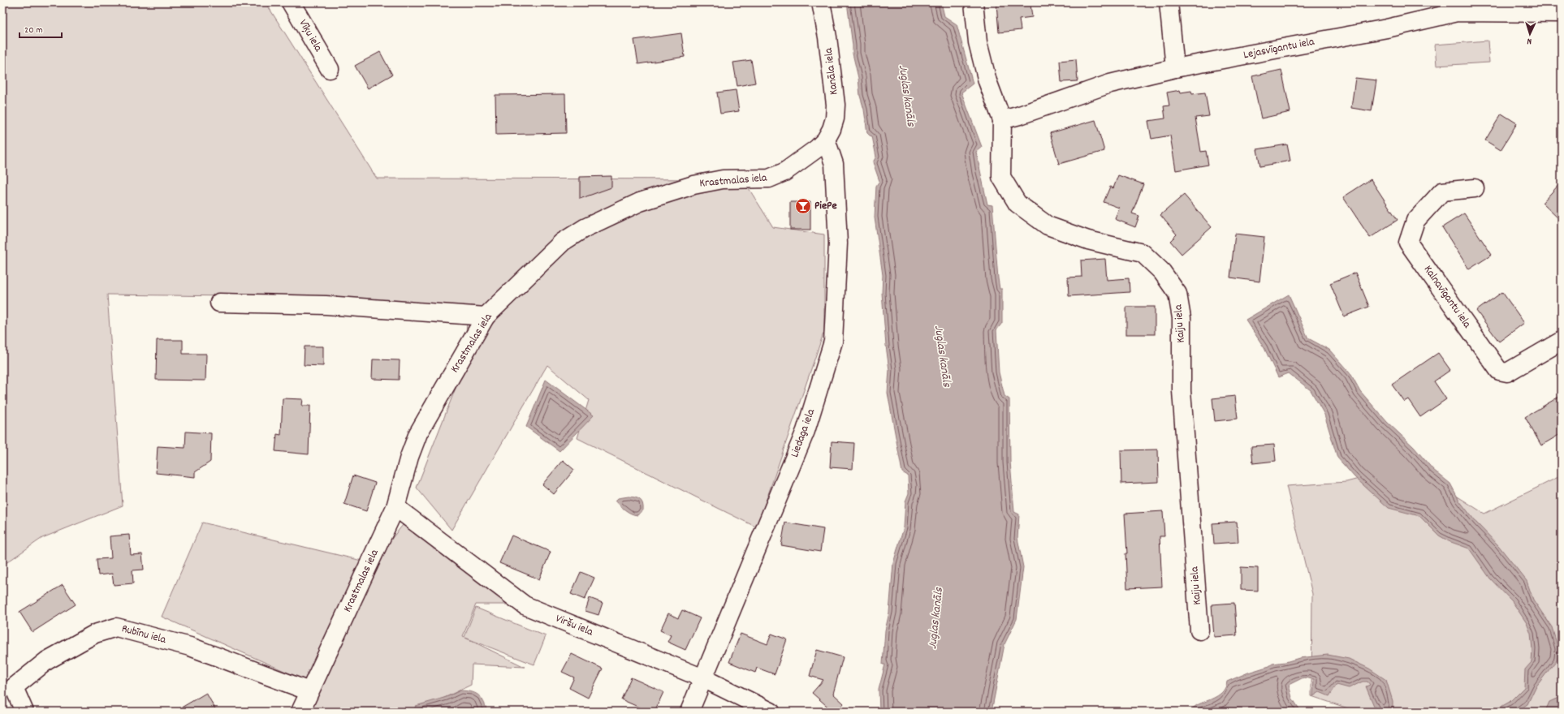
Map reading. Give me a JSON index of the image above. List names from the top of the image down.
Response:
{
  "streets": {
    "street": [
      "Vīķu iela",
      "Lejasvīgantu iela",
      "Kanāla iela",
      "Krastmalas iela",
      "Kalnavīgantu iela",
      "Kaiju iela",
      "Liedaga iela",
      "Viršu iela",
      "Rubīnu iela"
    ]
  },
  "crossings": [
    ["Lejasvīgantu iela", "Kaiju iela"],
    ["Kanāla iela", "Krastmalas iela"],
    ["Kanāla iela", "Liedaga iela"],
    ["Krastmalas iela", "Liedaga iela"],
    ["Krastmalas iela", "Viršu iela"],
    ["Krastmalas iela", "Rubīnu iela"],
    ["Liedaga iela", "Viršu iela"]
  ],
  "water": ["Juglas kanāls"],
  "places": {
    "bar": ["PiePe"]
  },
  "scale_bar": "20 m",
  "north": "bottom"
}
